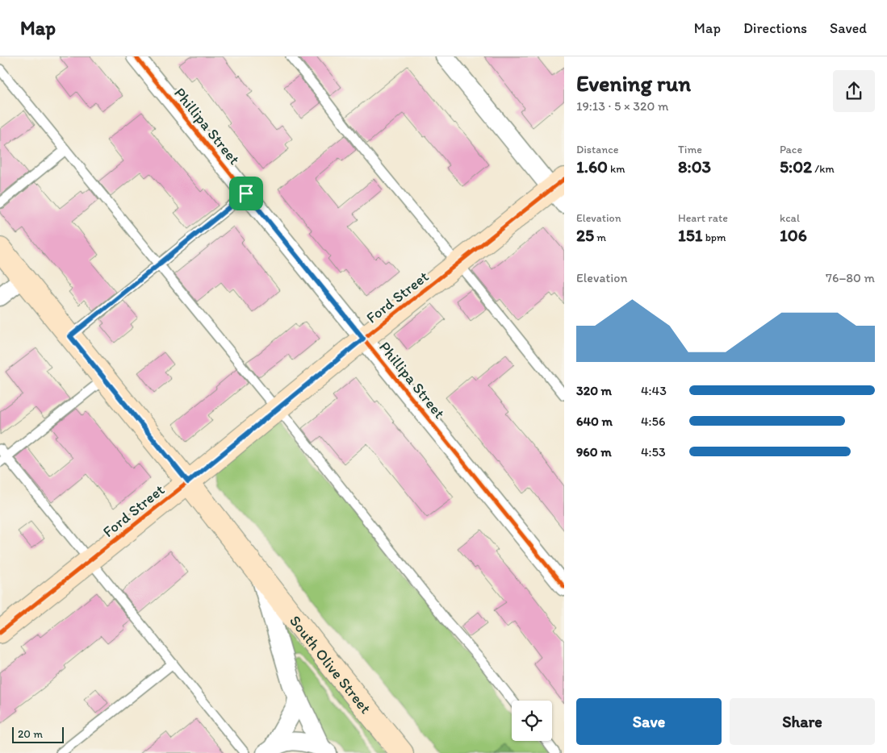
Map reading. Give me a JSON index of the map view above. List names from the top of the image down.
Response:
{
  "streets": {
    "street": ["Phillipa Street", "Ford Street", "South Olive Street"]
  },
  "crossings": [
    ["Phillipa Street", "Ford Street"],
    ["Ford Street", "South Olive Street"]
  ],
  "scale_bar": "20 m",
  "page": {
    "header": "Map",
    "nav": ["Map", "Directions", "Saved"],
    "heading": ["Evening run", "19:13 · 5 × 320 m"],
    "stats": [
      ["Distance", "1.60 km"],
      ["Time", "8:03"],
      ["Pace", "5:02 /km"],
      ["Elevation", "25 m"],
      ["Heart rate", "151 bpm"],
      ["kcal", "106"]
    ],
    "chart": ["Elevation", "76–80 m"],
    "list": [
      {
        "name": "320 m",
        "note": "4:43"
      },
      {
        "name": "640 m",
        "note": "4:56"
      },
      {
        "name": "960 m",
        "note": "4:53"
      }
    ],
    "buttons": ["Save", "Share"],
    "scale": "20 m"
  }
}
